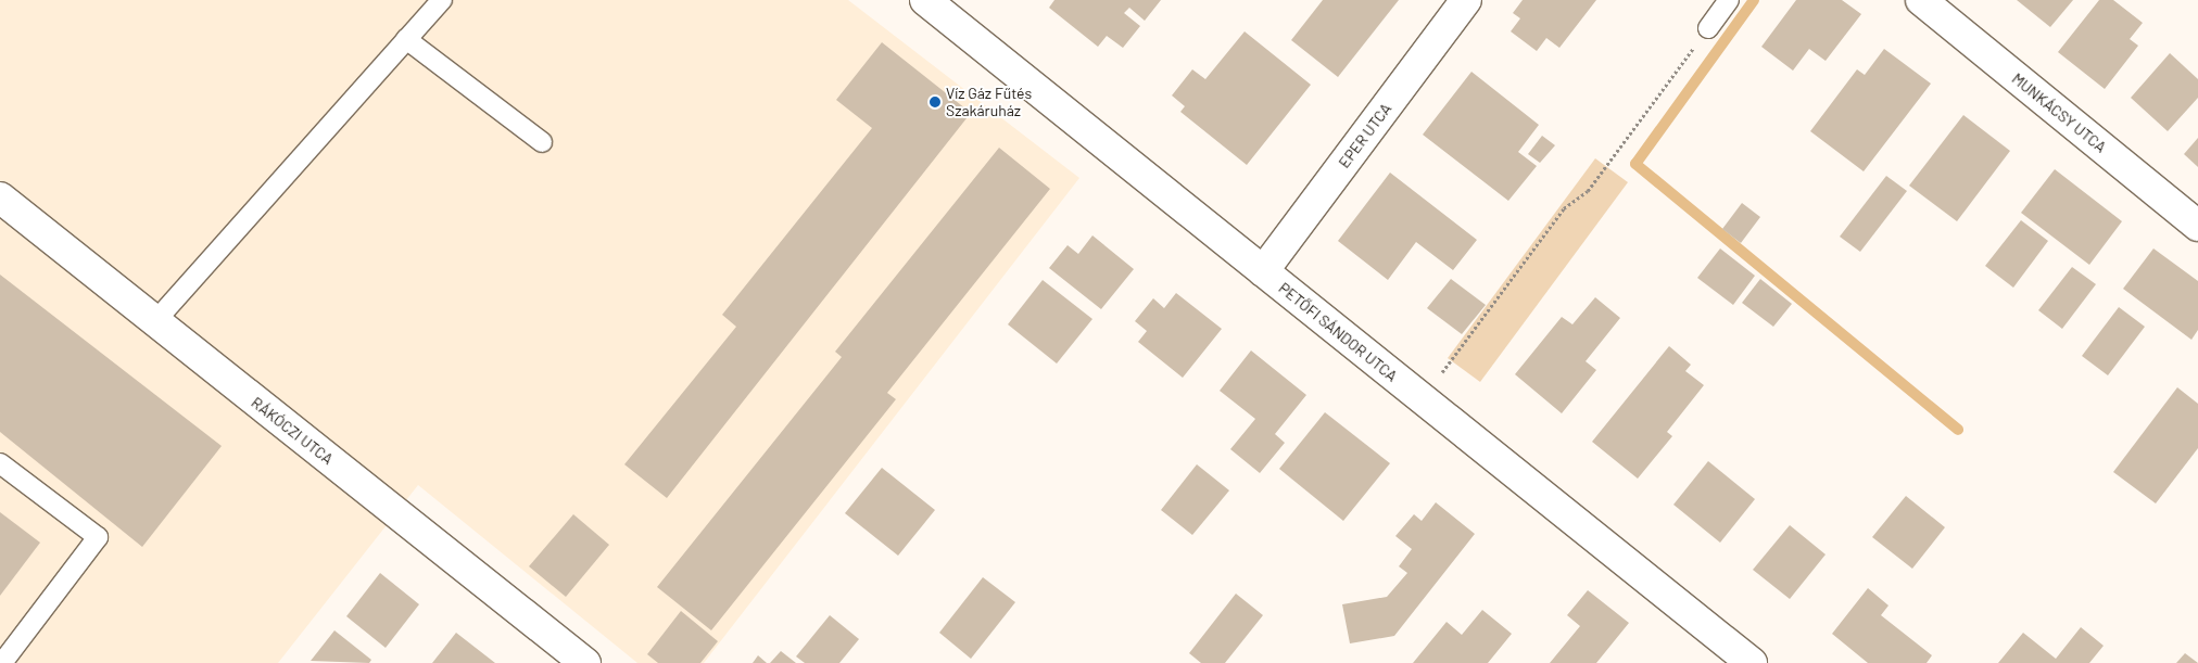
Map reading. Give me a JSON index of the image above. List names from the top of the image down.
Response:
{
  "streets": {
    "street": [
      "MUNKÁCSY UTCA",
      "EPER UTCA",
      "PETŐFI SÁNDOR UTCA",
      "RÁKÓCZI UTCA"
    ]
  },
  "crossings": [
    ["EPER UTCA", "PETŐFI SÁNDOR UTCA"]
  ],
  "places": ["Víz Gáz Fűtés Szakáruház"]
}
